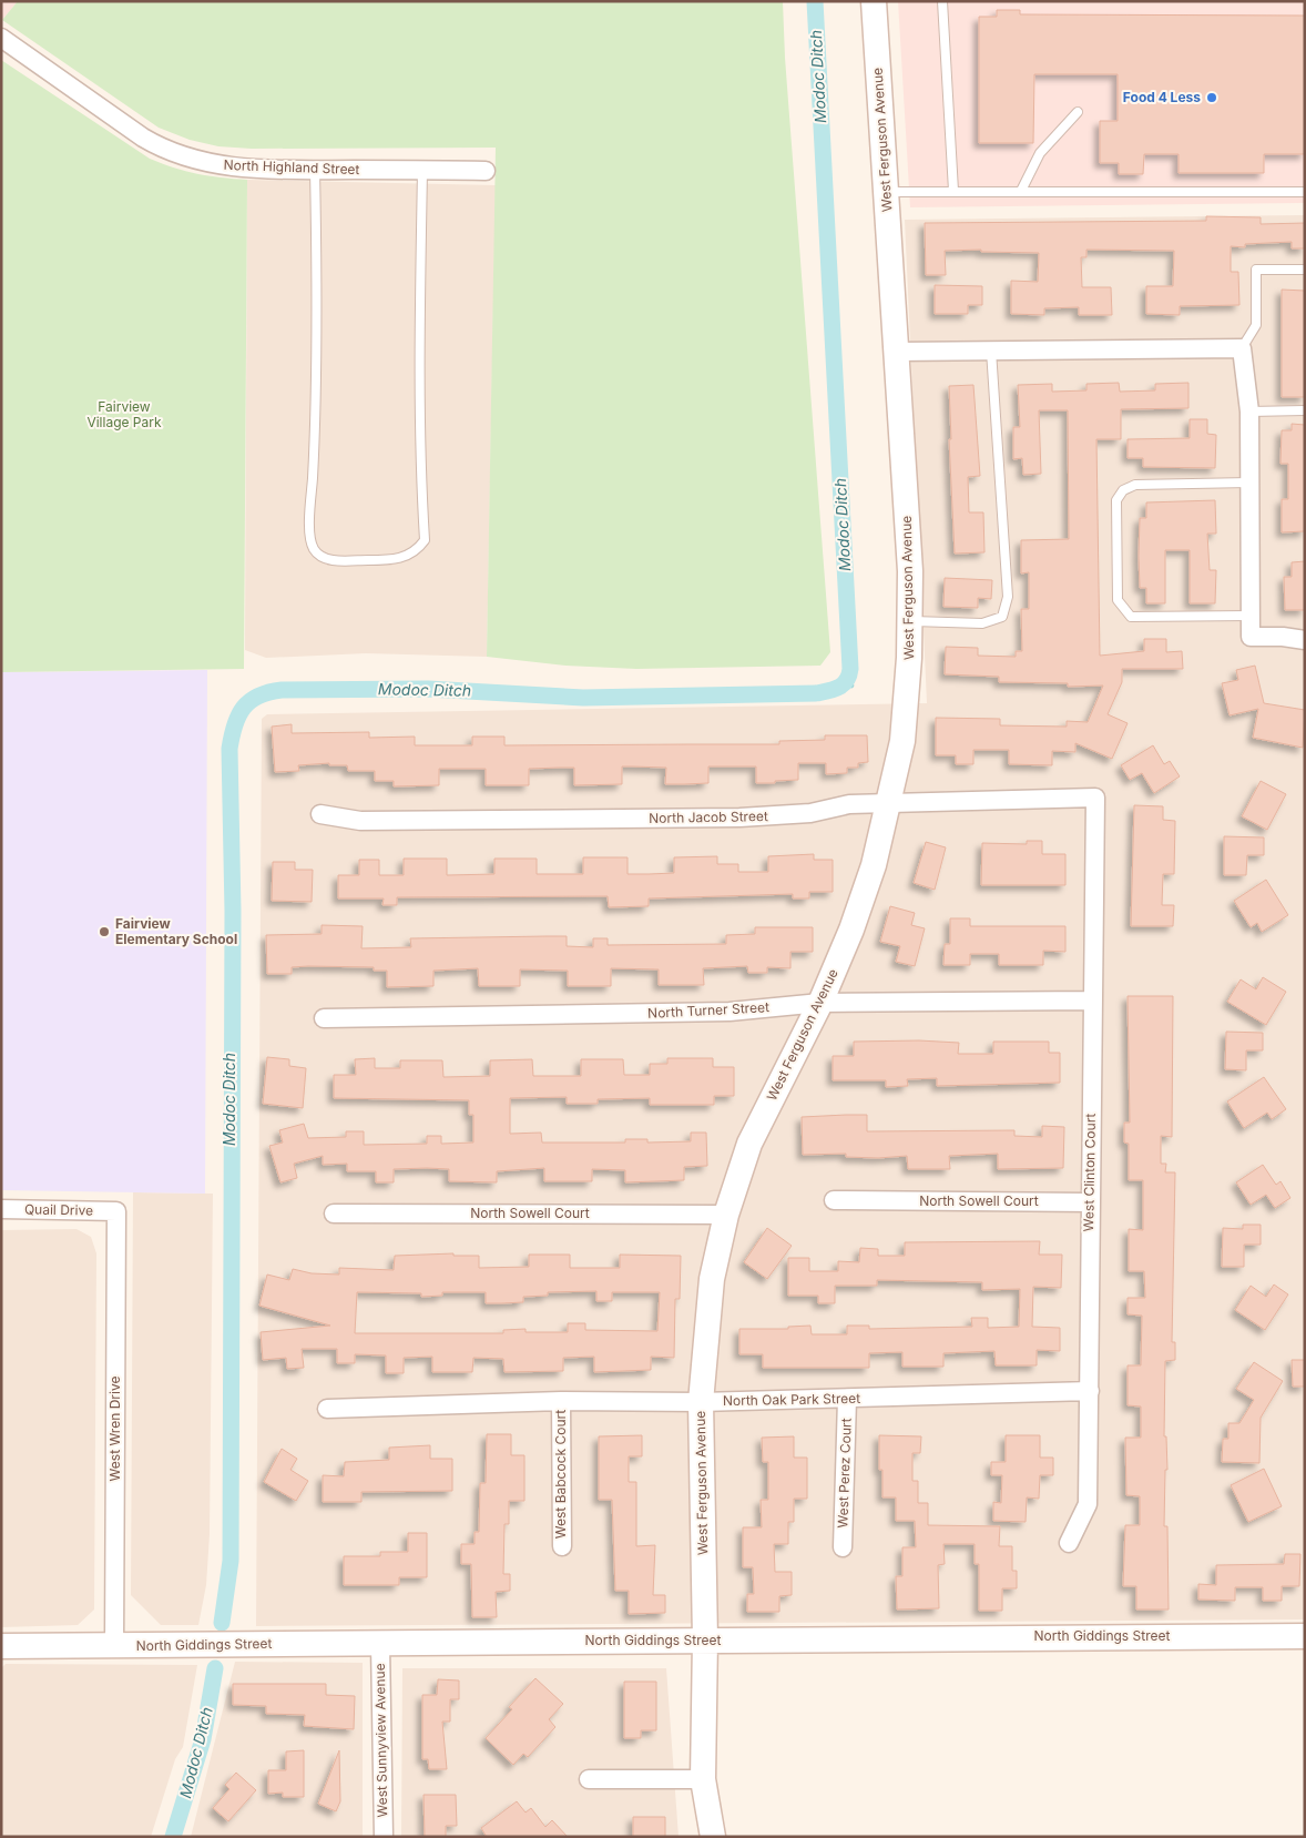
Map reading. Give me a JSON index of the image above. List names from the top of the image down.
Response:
{
  "streets": {
    "street": [
      "West Ferguson Avenue",
      "North Highland Street",
      "North Jacob Street",
      "North Turner Street",
      "West Clinton Court",
      "North Sowell Court",
      "Quail Drive",
      "North Oak Park Street",
      "West Wren Drive",
      "West Perez Court",
      "West Babcock Court",
      "North Giddings Street",
      "West Sunnyview Avenue"
    ]
  },
  "crossings": [
    ["West Ferguson Avenue", "North Jacob Street"],
    ["West Ferguson Avenue", "North Turner Street"],
    ["West Ferguson Avenue", "North Sowell Court"],
    ["West Ferguson Avenue", "North Oak Park Street"],
    ["West Ferguson Avenue", "North Giddings Street"],
    ["North Jacob Street", "West Clinton Court"],
    ["North Turner Street", "West Clinton Court"],
    ["West Clinton Court", "North Sowell Court"],
    ["West Clinton Court", "North Oak Park Street"],
    ["Quail Drive", "West Wren Drive"],
    ["North Oak Park Street", "West Perez Court"],
    ["North Oak Park Street", "West Babcock Court"],
    ["West Wren Drive", "North Giddings Street"],
    ["North Giddings Street", "West Sunnyview Avenue"]
  ],
  "water": ["Modoc Ditch"],
  "parks": ["Fairview Village Park"],
  "places": ["Food 4 Less", "Fairview Elementary School"]
}
